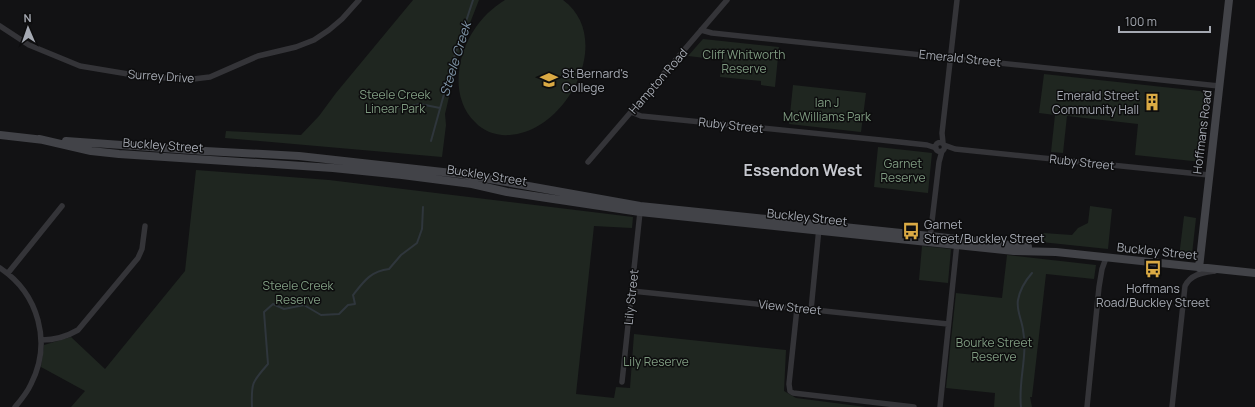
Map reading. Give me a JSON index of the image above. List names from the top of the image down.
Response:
{
  "streets": {
    "main road": ["Hoffmans Road", "Buckley Street"],
    "street": [
      "Emerald Street",
      "Surrey Drive",
      "Hampton Road",
      "Ruby Street",
      "Lily Street",
      "View Street"
    ]
  },
  "crossings": [
    ["Emerald Street", "Hampton Road"],
    ["Emerald Street", "Hoffmans Road"],
    ["Hampton Road", "Ruby Street"],
    ["Ruby Street", "Hoffmans Road"],
    ["Hoffmans Road", "Buckley Street"],
    ["Buckley Street", "Lily Street"],
    ["Lily Street", "View Street"]
  ],
  "districts": ["Essendon West"],
  "water": ["Steele Creek"],
  "parks": [
    "Cliff Whitworth Reserve",
    "Steele Creek Linear Park",
    "Ian J McWilliams Park",
    "Garnet Reserve",
    "Steele Creek Reserve",
    "Bourke Street Reserve",
    "Lily Reserve"
  ],
  "places": {
    "school or university": ["St Bernard's College"],
    "building": ["Emerald Street Community Hall"],
    "bus stop": ["Garnet Street/Buckley Street", "Hoffmans Road/Buckley Street"]
  },
  "scale_bar": "100 m",
  "north": "top"
}
